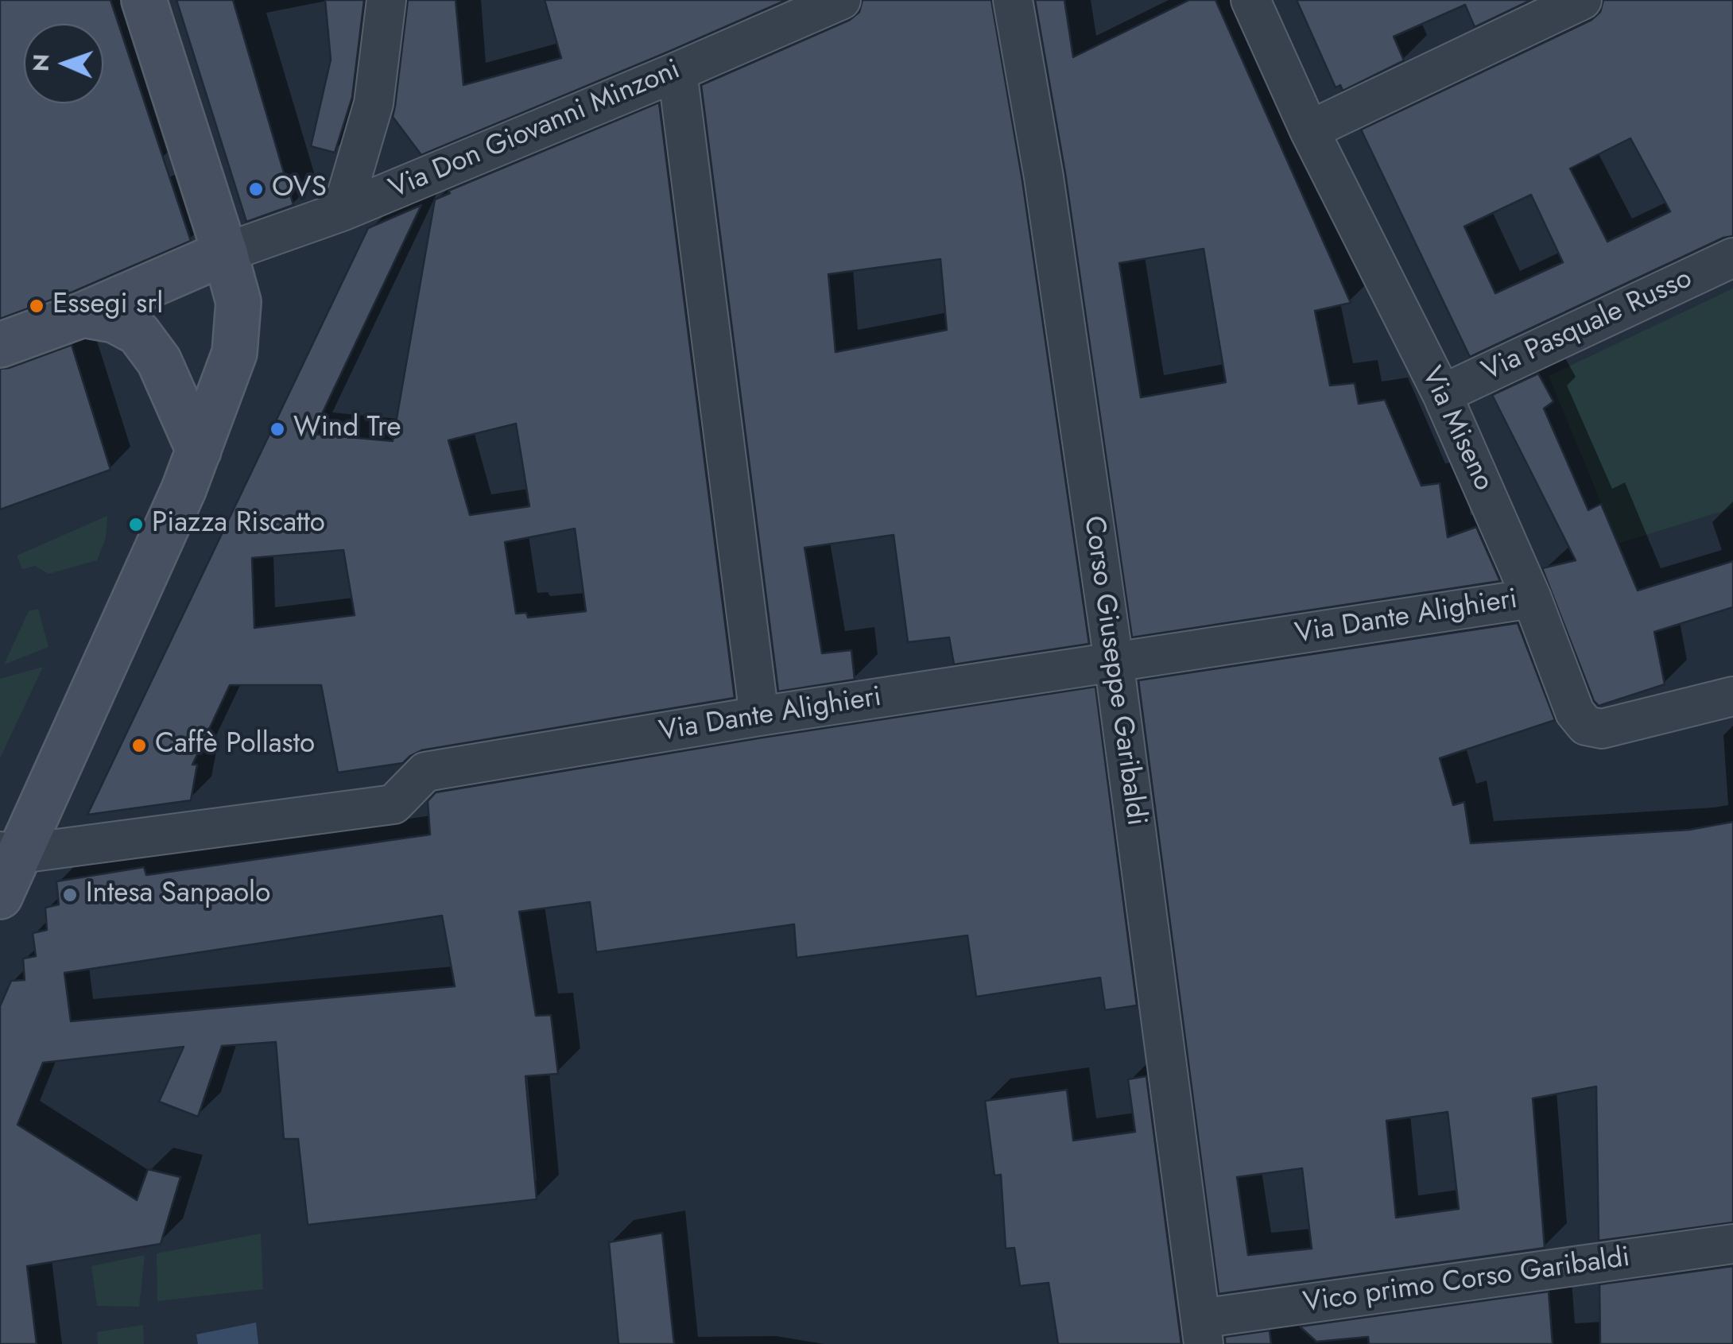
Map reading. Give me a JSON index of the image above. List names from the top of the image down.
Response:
{
  "streets": {
    "street": [
      "Via Don Giovanni Minzoni",
      "Via Pasquale Russo",
      "Via Miseno",
      "Via Dante Alighieri",
      "Corso Giuseppe Garibaldi",
      "Vico primo Corso Garibaldi"
    ]
  },
  "crossings": [
    ["Via Pasquale Russo", "Via Miseno"],
    ["Via Miseno", "Via Dante Alighieri"],
    ["Via Dante Alighieri", "Corso Giuseppe Garibaldi"],
    ["Corso Giuseppe Garibaldi", "Vico primo Corso Garibaldi"]
  ],
  "places": [
    "OVS",
    "Essegi srl",
    "Wind Tre",
    "Piazza Riscatto",
    "Caffè Pollasto",
    "Intesa Sanpaolo"
  ],
  "north": "left"
}
